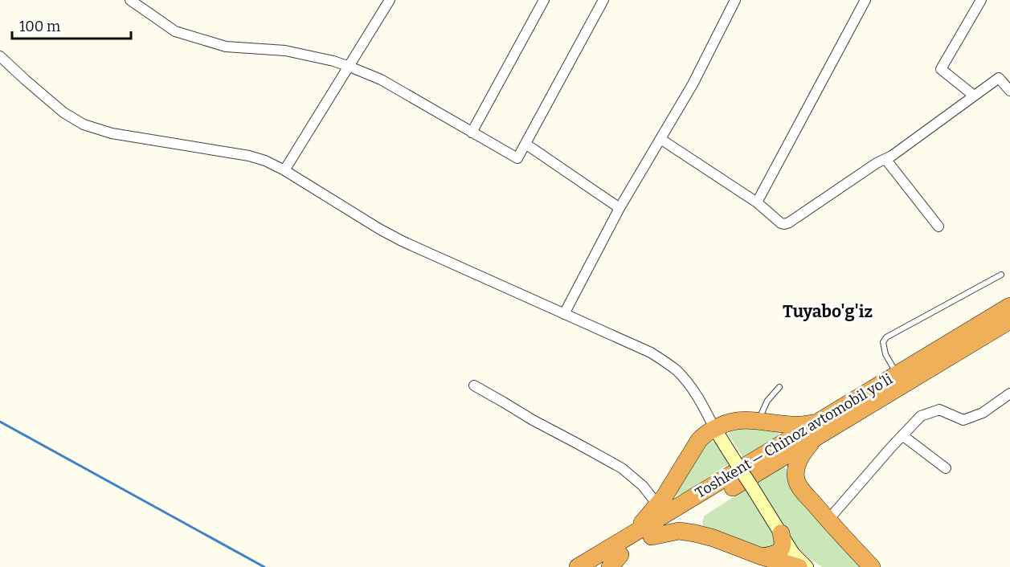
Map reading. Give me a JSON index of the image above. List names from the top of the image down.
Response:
{
  "streets": {
    "highway": ["Toshkent — Chinoz avtomobil yoʻli"]
  },
  "districts": ["Tuyabo'g'iz"],
  "scale_bar": "100 m"
}
